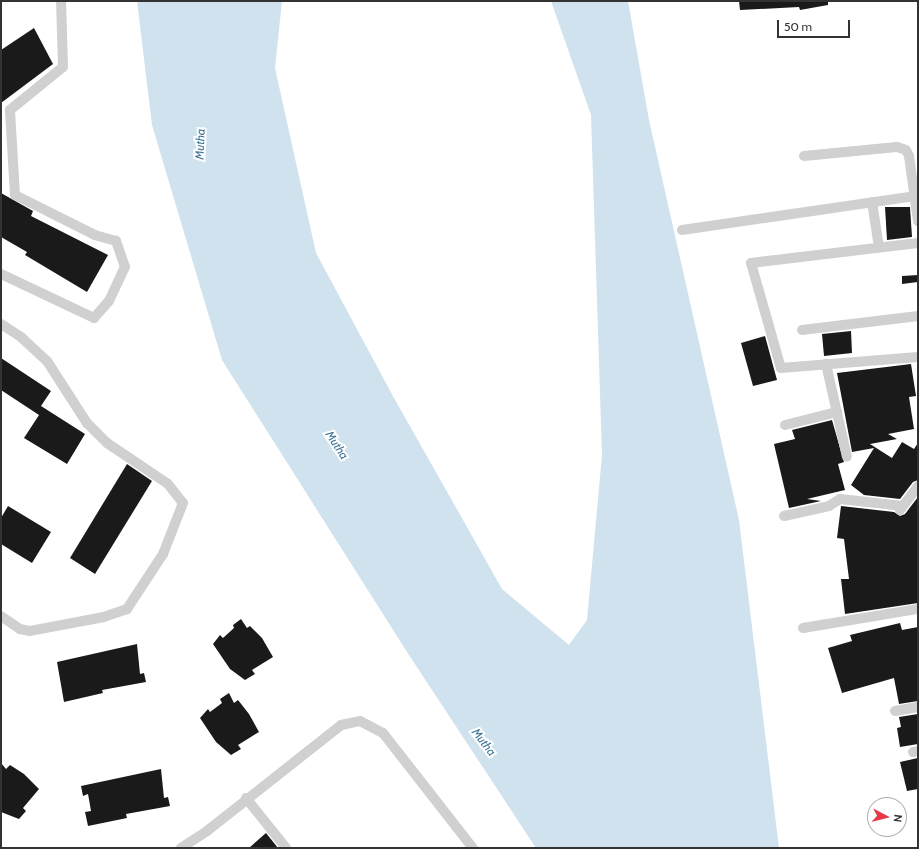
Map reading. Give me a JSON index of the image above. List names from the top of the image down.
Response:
{
  "water": ["Mutha"],
  "scale_bar": "50 m",
  "north": "right"
}
